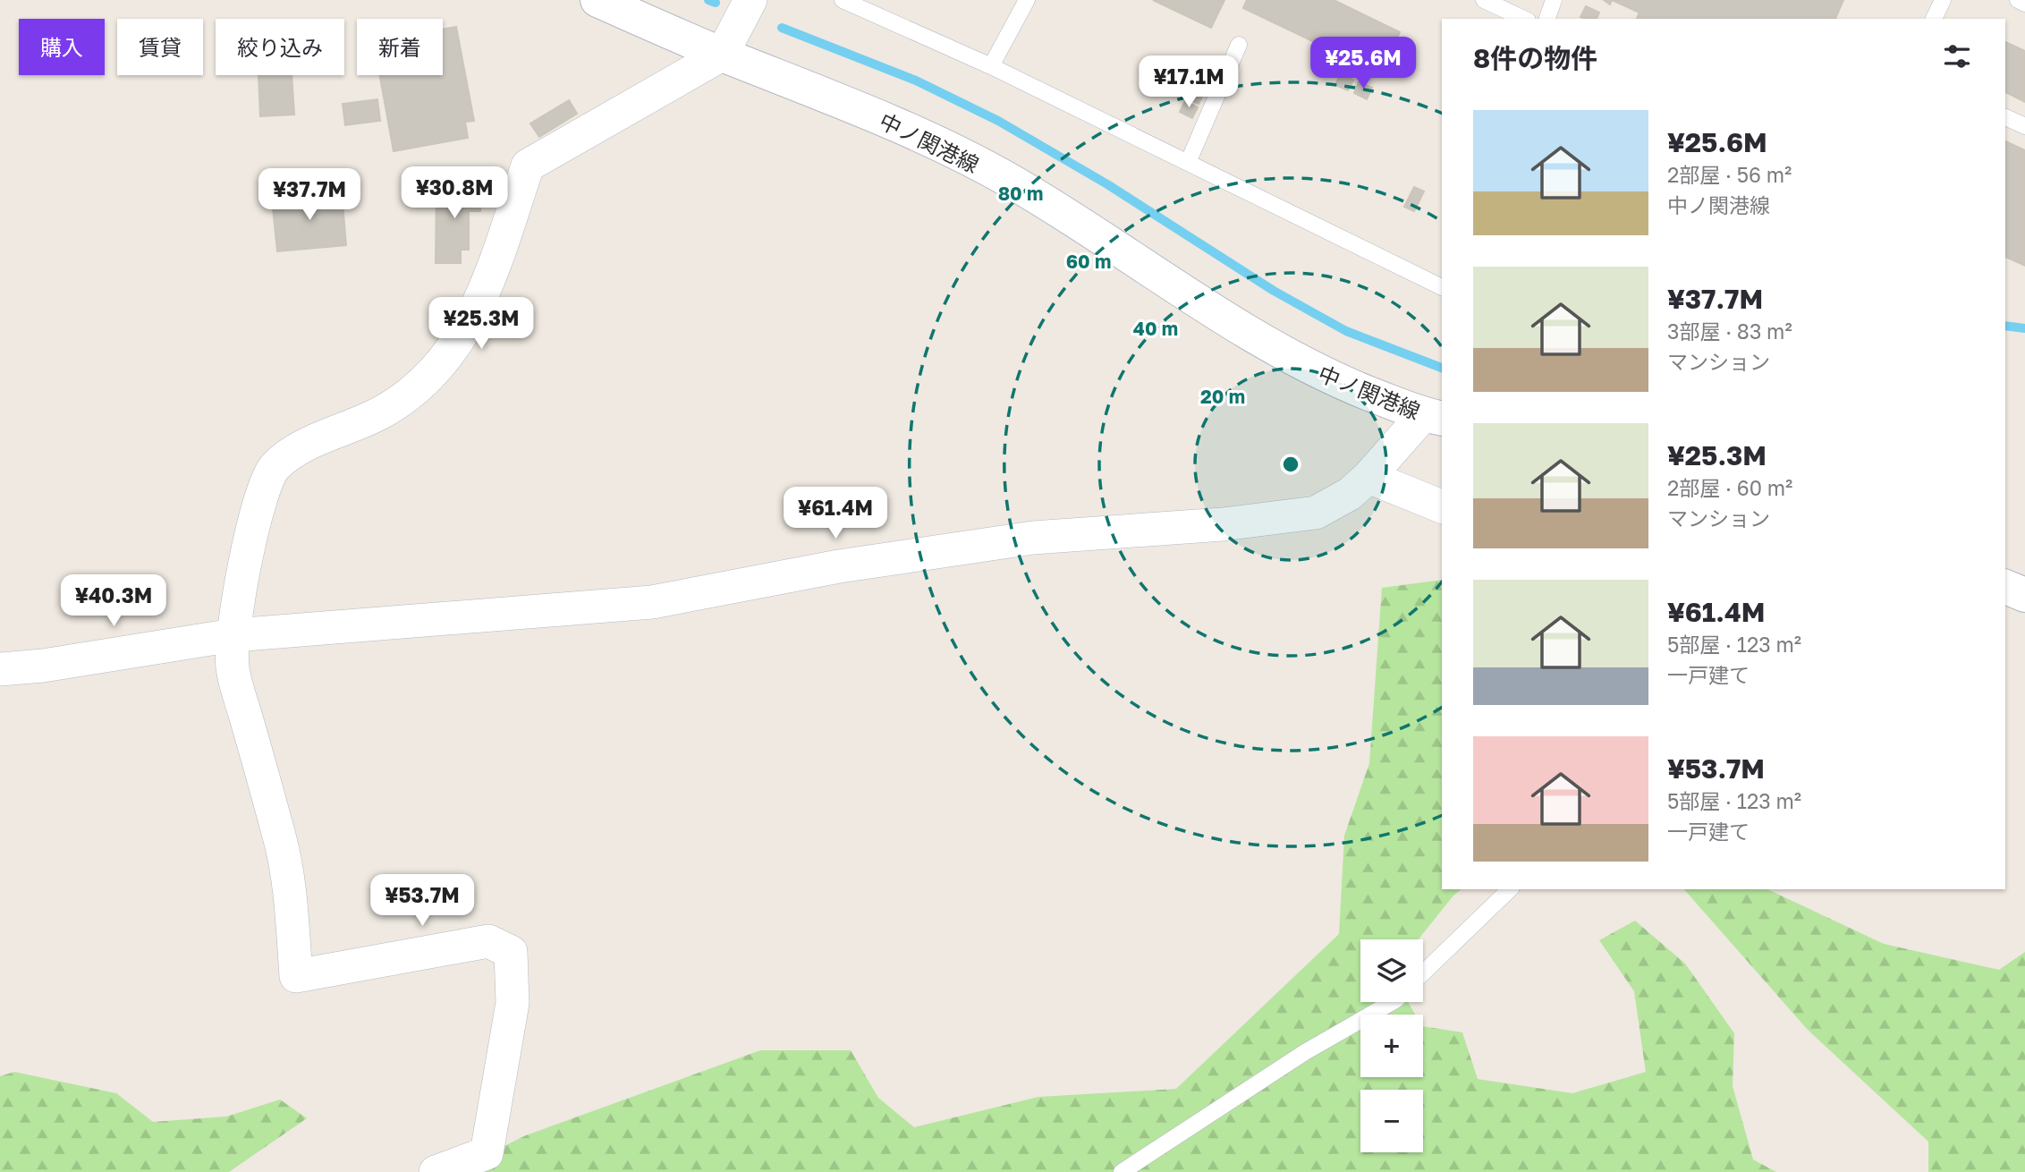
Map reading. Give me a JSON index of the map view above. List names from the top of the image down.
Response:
{
  "streets": {
    "main road": ["中ノ関港線"]
  },
  "page": {
    "chip": [
      "購入",
      "賃貸",
      "絞り込み",
      "新着"
    ],
    "heading": "8件の物件",
    "price": [
      "¥25.6M",
      "¥17.1M",
      "¥30.8M",
      "¥37.7M",
      "¥25.3M",
      "¥61.4M",
      "¥40.3M",
      "¥53.7M"
    ],
    "list": [
      {
        "name": "¥25.6M",
        "note": "2部屋 · 56 m² · 中ノ関港線"
      },
      {
        "name": "¥37.7M",
        "note": "3部屋 · 83 m² · マンション"
      },
      {
        "name": "¥25.3M",
        "note": "2部屋 · 60 m² · マンション"
      },
      {
        "name": "¥61.4M",
        "note": "5部屋 · 123 m² · 一戸建て"
      },
      {
        "name": "¥53.7M",
        "note": "5部屋 · 123 m² · 一戸建て"
      }
    ],
    "map_buttons": ["+", "−"]
  },
  "rings": [
    "80 m",
    "60 m",
    "40 m",
    "20 m"
  ]
}
